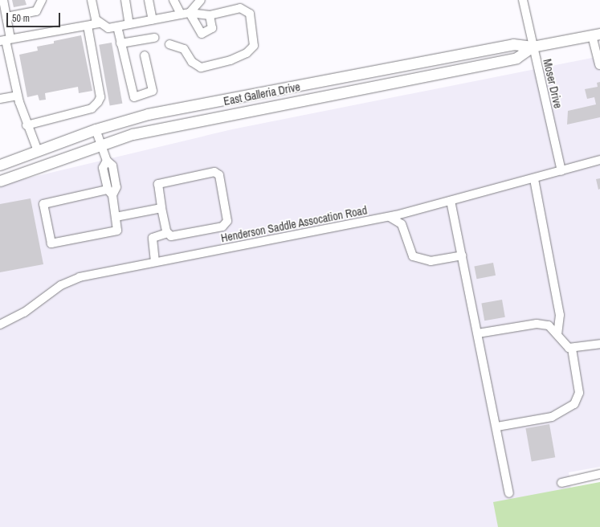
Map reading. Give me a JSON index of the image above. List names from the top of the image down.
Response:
{
  "streets": {
    "main road": ["East Galleria Drive"],
    "street": ["Moser Drive", "Henderson Saddle Assocation Road"]
  },
  "crossings": [
    ["Moser Drive", "East Galleria Drive"],
    ["Moser Drive", "Henderson Saddle Assocation Road"]
  ],
  "scale_bar": "50 m"
}
